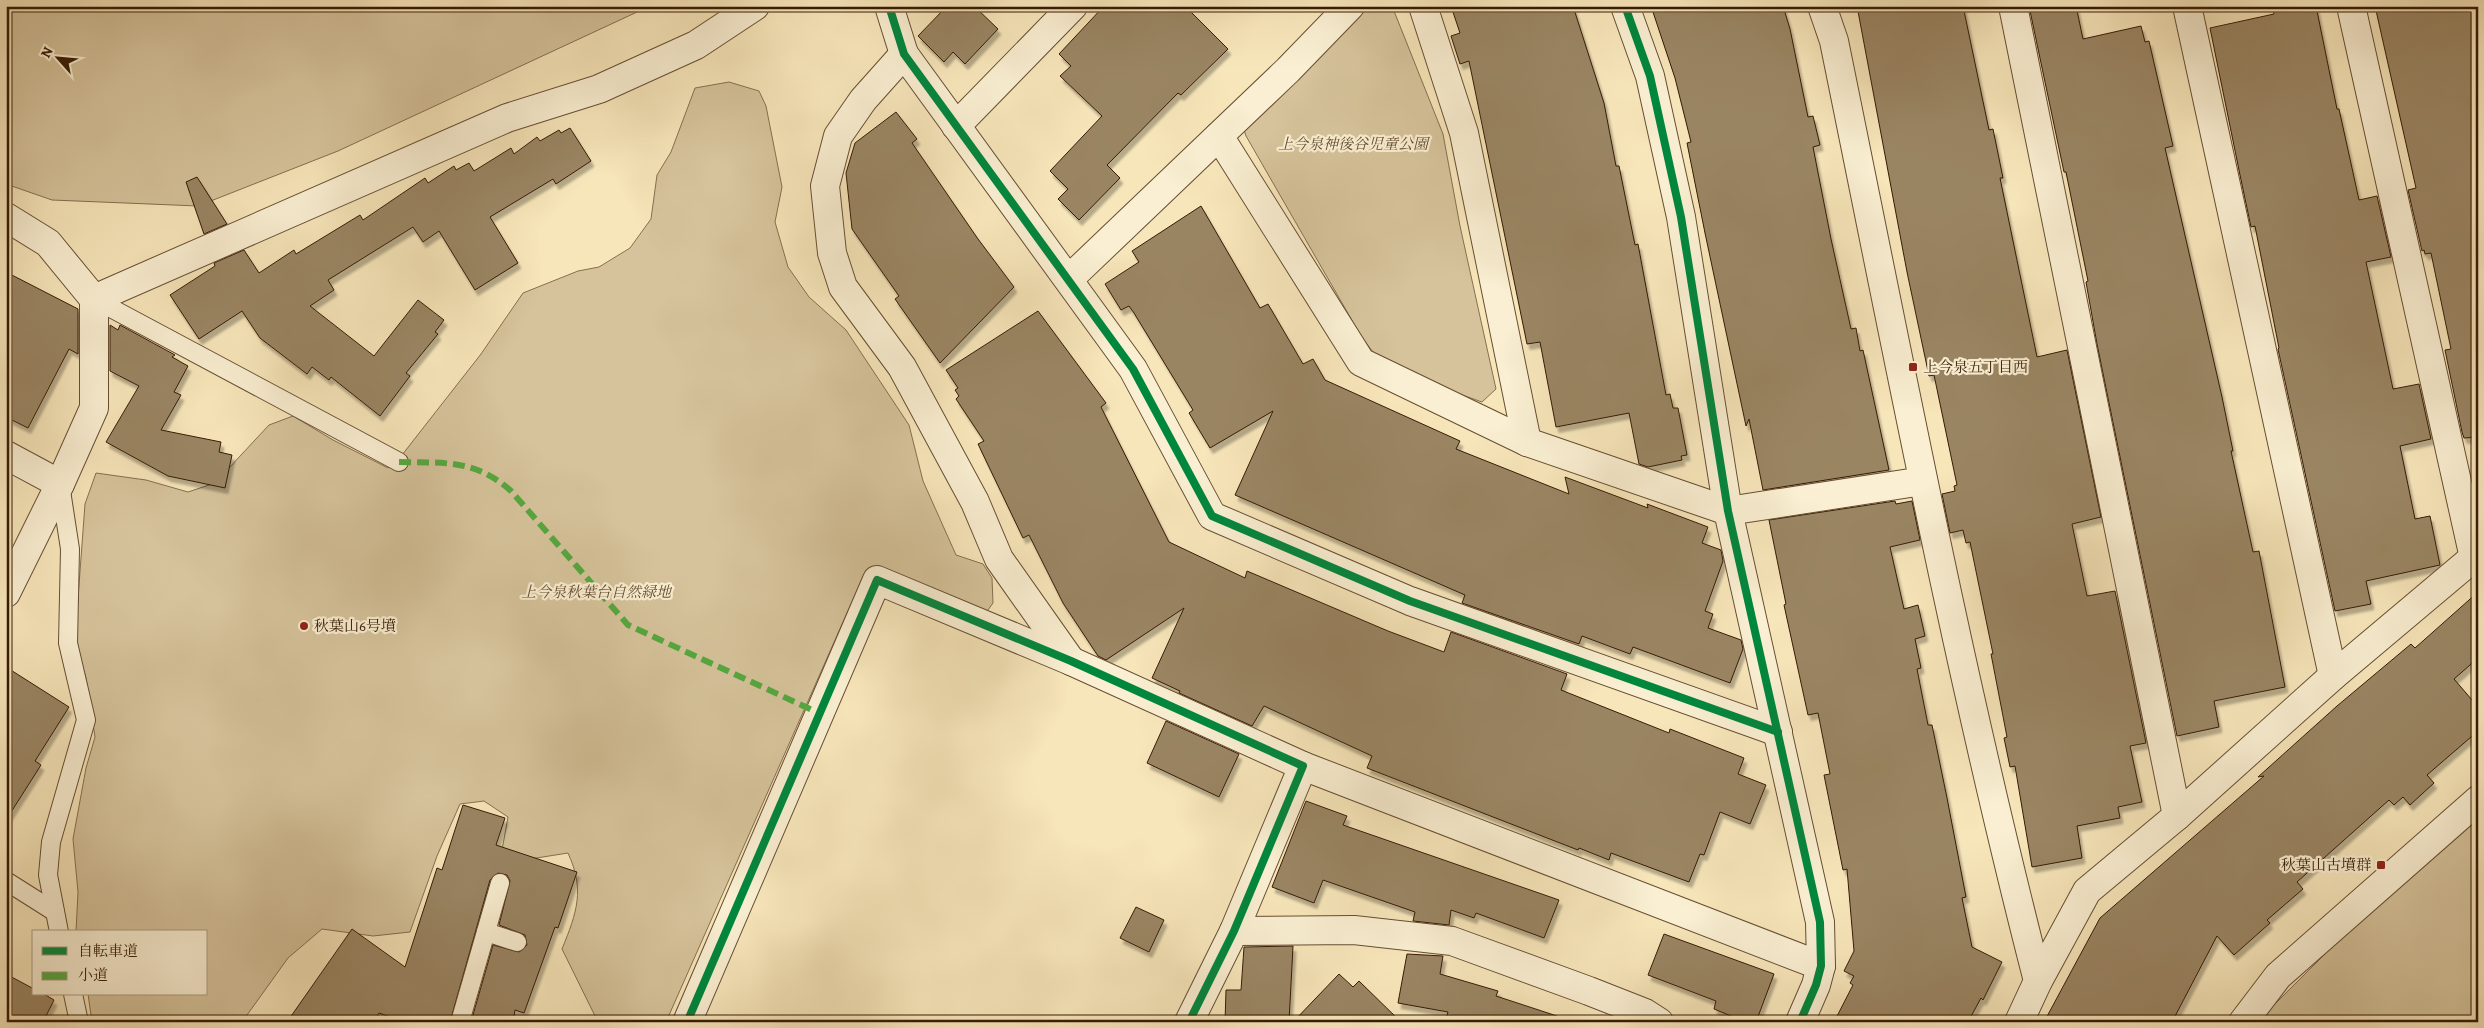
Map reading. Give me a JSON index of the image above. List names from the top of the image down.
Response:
{
  "parks": ["上今泉神後谷児童公園", "上今泉秋葉台自然緑地"],
  "places": {
    "transit": ["上今泉五丁目西", "秋葉山古墳群"],
    "other": ["秋葉山6号墳"]
  },
  "legend": ["自転車道", "小道"],
  "north": "top left"
}
